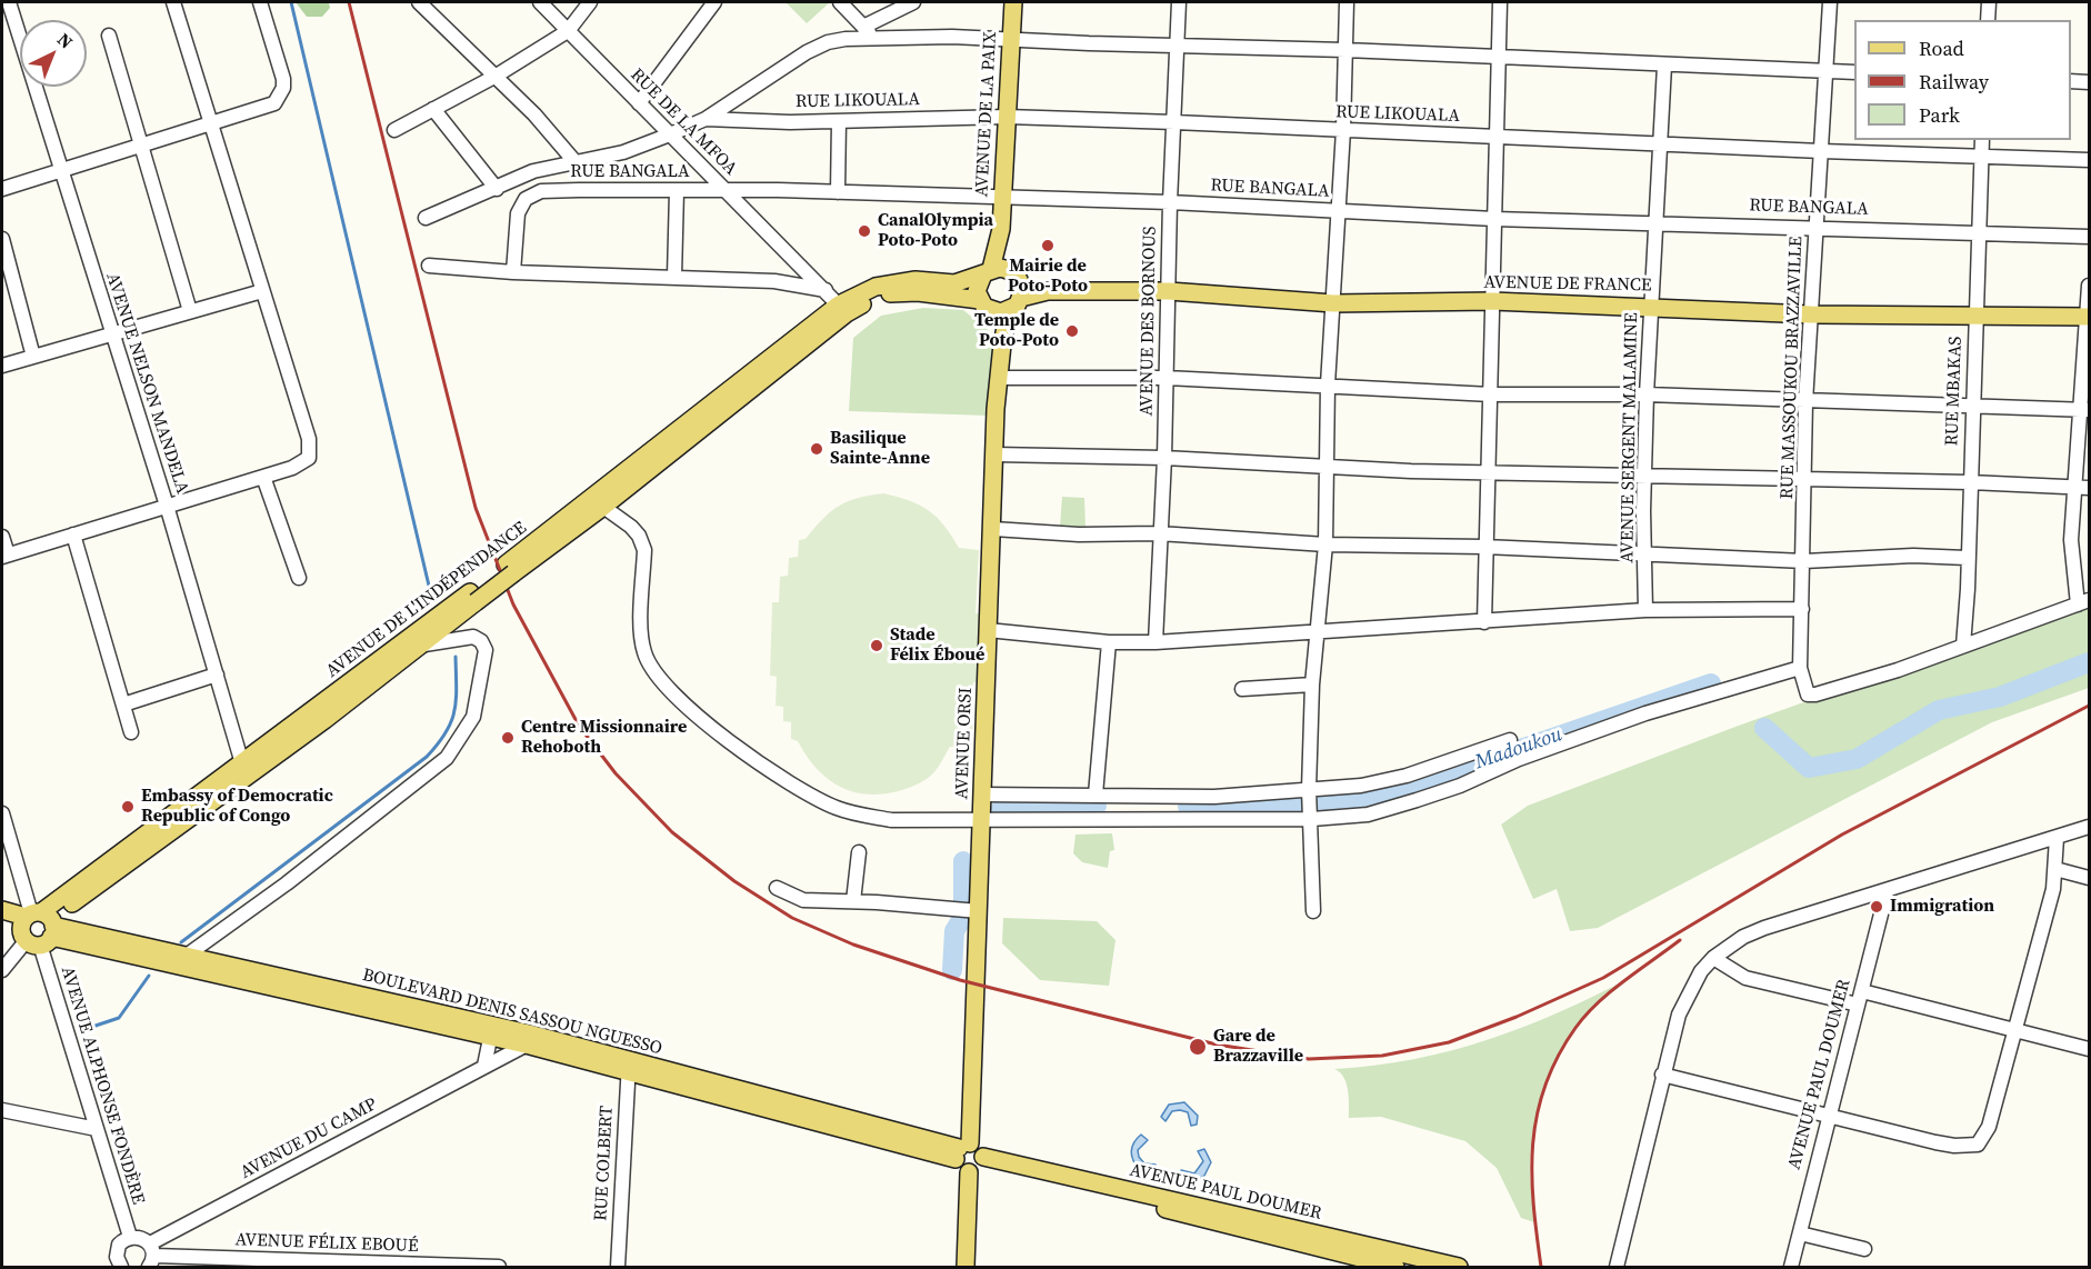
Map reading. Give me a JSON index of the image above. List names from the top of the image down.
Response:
{
  "streets": {
    "main road": [
      "AVENUE DE LA PAIX",
      "AVENUE DE FRANCE",
      "AVENUE DE L'INDÉPENDANCE",
      "AVENUE ORSI",
      "BOULEVARD DENIS SASSOU NGUESSO",
      "AVENUE PAUL DOUMER"
    ],
    "street": [
      "RUE LIKOUALA",
      "RUE DE LA MFOA",
      "RUE BANGALA",
      "AVENUE DES BORNOUS",
      "RUE MASSOUKOU BRAZZAVILLE",
      "AVENUE NELSON MANDELA",
      "RUE MBAKAS",
      "AVENUE SERGENT MALAMINE",
      "AVENUE ALPHONSE FONDÈRE",
      "AVENUE DU CAMP",
      "RUE COLBERT",
      "AVENUE FÉLIX EBOUÉ"
    ]
  },
  "crossings": [
    ["RUE LIKOUALA", "AVENUE DE LA PAIX"],
    ["RUE LIKOUALA", "AVENUE DES BORNOUS"],
    ["RUE LIKOUALA", "RUE MASSOUKOU BRAZZAVILLE"],
    ["RUE LIKOUALA", "RUE MBAKAS"],
    ["RUE LIKOUALA", "AVENUE SERGENT MALAMINE"],
    ["AVENUE DE LA PAIX", "RUE BANGALA"],
    ["RUE DE LA MFOA", "RUE BANGALA"],
    ["RUE DE LA MFOA", "AVENUE DE L'INDÉPENDANCE"],
    ["RUE BANGALA", "AVENUE DES BORNOUS"],
    ["RUE BANGALA", "RUE MASSOUKOU BRAZZAVILLE"],
    ["RUE BANGALA", "RUE MBAKAS"],
    ["RUE BANGALA", "AVENUE SERGENT MALAMINE"],
    ["AVENUE DE FRANCE", "AVENUE DES BORNOUS"],
    ["AVENUE DE FRANCE", "RUE MASSOUKOU BRAZZAVILLE"],
    ["AVENUE DE FRANCE", "RUE MBAKAS"],
    ["AVENUE DE FRANCE", "AVENUE SERGENT MALAMINE"],
    ["AVENUE DE FRANCE", "AVENUE DE L'INDÉPENDANCE"],
    ["AVENUE DE FRANCE", "AVENUE ORSI"],
    ["RUE MASSOUKOU BRAZZAVILLE", "RUE MBAKAS"],
    ["AVENUE NELSON MANDELA", "AVENUE DE L'INDÉPENDANCE"],
    ["AVENUE DE L'INDÉPENDANCE", "AVENUE ORSI"],
    ["AVENUE DE L'INDÉPENDANCE", "BOULEVARD DENIS SASSOU NGUESSO"],
    ["AVENUE DE L'INDÉPENDANCE", "AVENUE ALPHONSE FONDÈRE"],
    ["AVENUE ORSI", "BOULEVARD DENIS SASSOU NGUESSO"],
    ["BOULEVARD DENIS SASSOU NGUESSO", "AVENUE ALPHONSE FONDÈRE"],
    ["BOULEVARD DENIS SASSOU NGUESSO", "AVENUE DU CAMP"],
    ["BOULEVARD DENIS SASSOU NGUESSO", "RUE COLBERT"],
    ["AVENUE ALPHONSE FONDÈRE", "AVENUE FÉLIX EBOUÉ"],
    ["AVENUE DU CAMP", "AVENUE FÉLIX EBOUÉ"]
  ],
  "water": ["Madoukou"],
  "places": [
    "CanalOlympia Poto-Poto",
    "Mairie de Poto-Poto",
    "Temple de Poto-Poto",
    "Basilique Sainte-Anne",
    "Stade Félix Éboué",
    "Centre Missionnaire Rehoboth",
    "Embassy of Democratic Republic of Congo",
    "Immigration",
    "Gare de Brazzaville"
  ],
  "legend": ["Road", "Railway", "Park"],
  "north": "top right"
}
